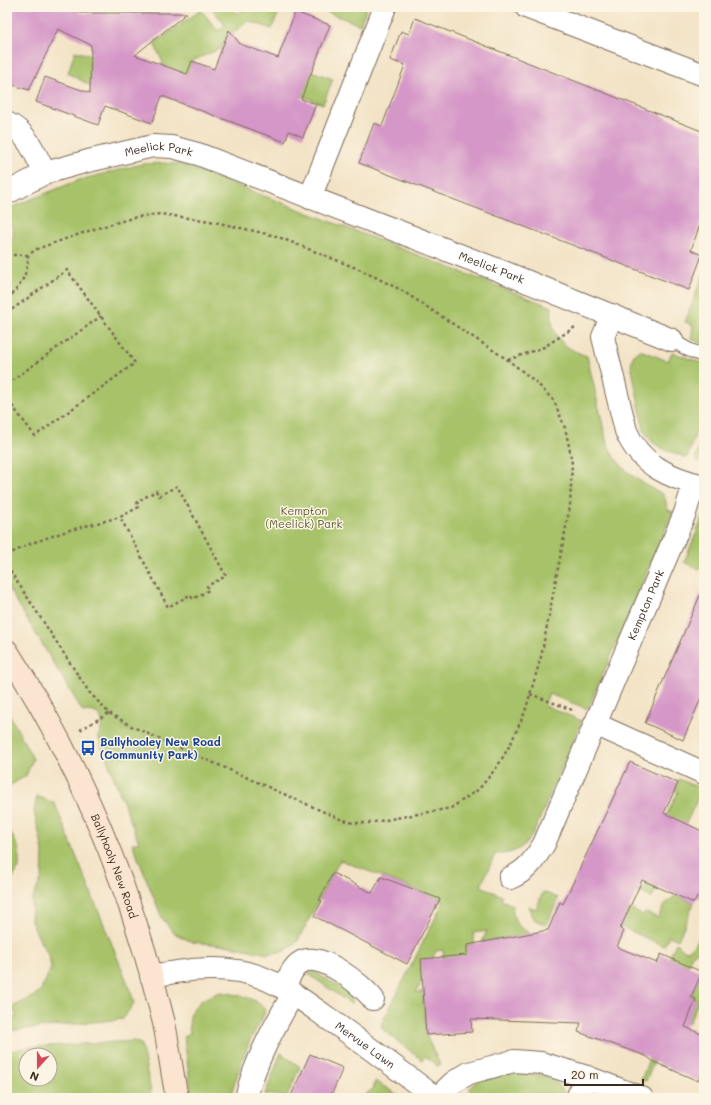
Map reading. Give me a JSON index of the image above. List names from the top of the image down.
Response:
{
  "streets": {
    "main road": ["Ballyhooly New Road"],
    "street": ["Meelick Park", "Kempton Park", "Mervue Lawn"]
  },
  "crossings": [
    ["Meelick Park", "Kempton Park"],
    ["Ballyhooly New Road", "Mervue Lawn"]
  ],
  "parks": ["Kempton (Meelick) Park"],
  "places": {
    "bus stop": ["Ballyhooley New Road (Community Park)"]
  },
  "scale_bar": "20 m",
  "north": "bottom"
}
